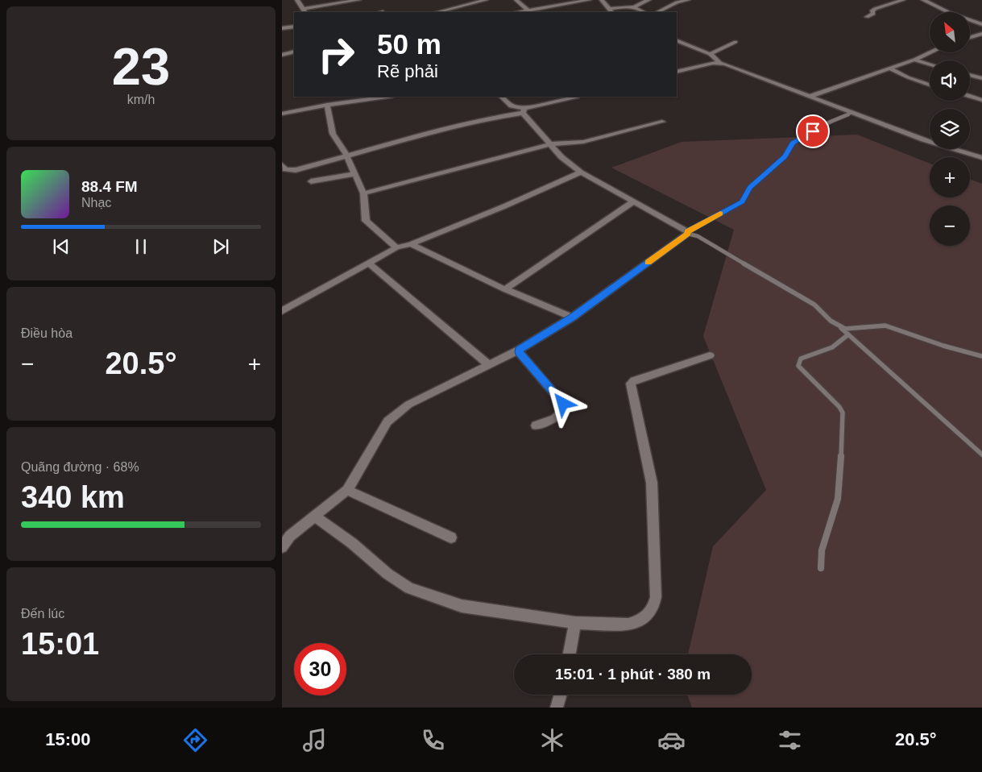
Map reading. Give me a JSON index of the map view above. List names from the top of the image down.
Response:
{
  "north": "top left",
  "page": {
    "tile": [
      ["23", "km/h"],
      "Điều hòa",
      ["Quãng đường · 68%", "340 km"],
      ["Đến lúc", "15:01"]
    ],
    "map_buttons": ["+", "−"],
    "turn": ["50 m", "Rẽ phải"],
    "song": ["88.4 FM", "Nhạc"],
    "heat": ["−", "20.5°", "+"],
    "limit": "30",
    "trip": "15:01 · 1 phút · 380 m",
    "tabs": ["15:00", "20.5°"]
  }
}
